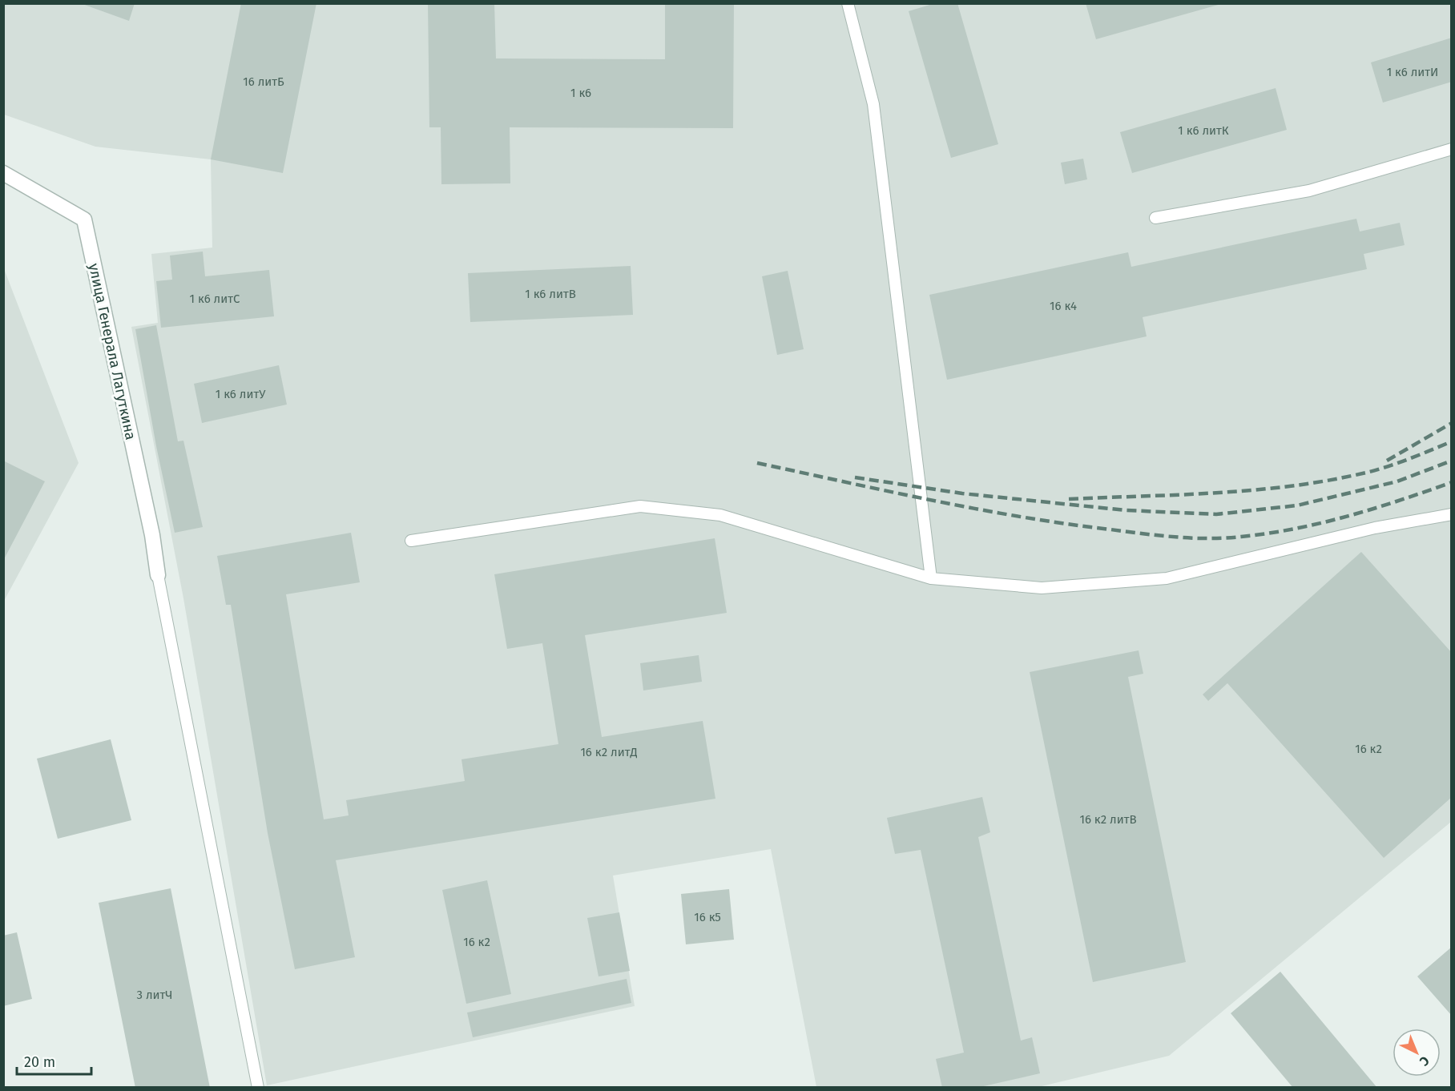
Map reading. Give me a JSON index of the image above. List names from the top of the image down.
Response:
{
  "streets": {
    "street": ["улица Генерала Лагуткина"]
  },
  "house_numbers": [
    "1 к6 литИ",
    "16 литБ",
    "1 к6",
    "1 к6 литК",
    "1 к6 литВ",
    "1 к6 литС",
    "16 к4",
    "1 к6 литУ",
    "16 к2",
    "16 к2 литД",
    "16 к2 литВ",
    "16 к5",
    "16 к2",
    "3 литЧ"
  ],
  "scale_bar": "20 m",
  "north": "bottom right"
}
